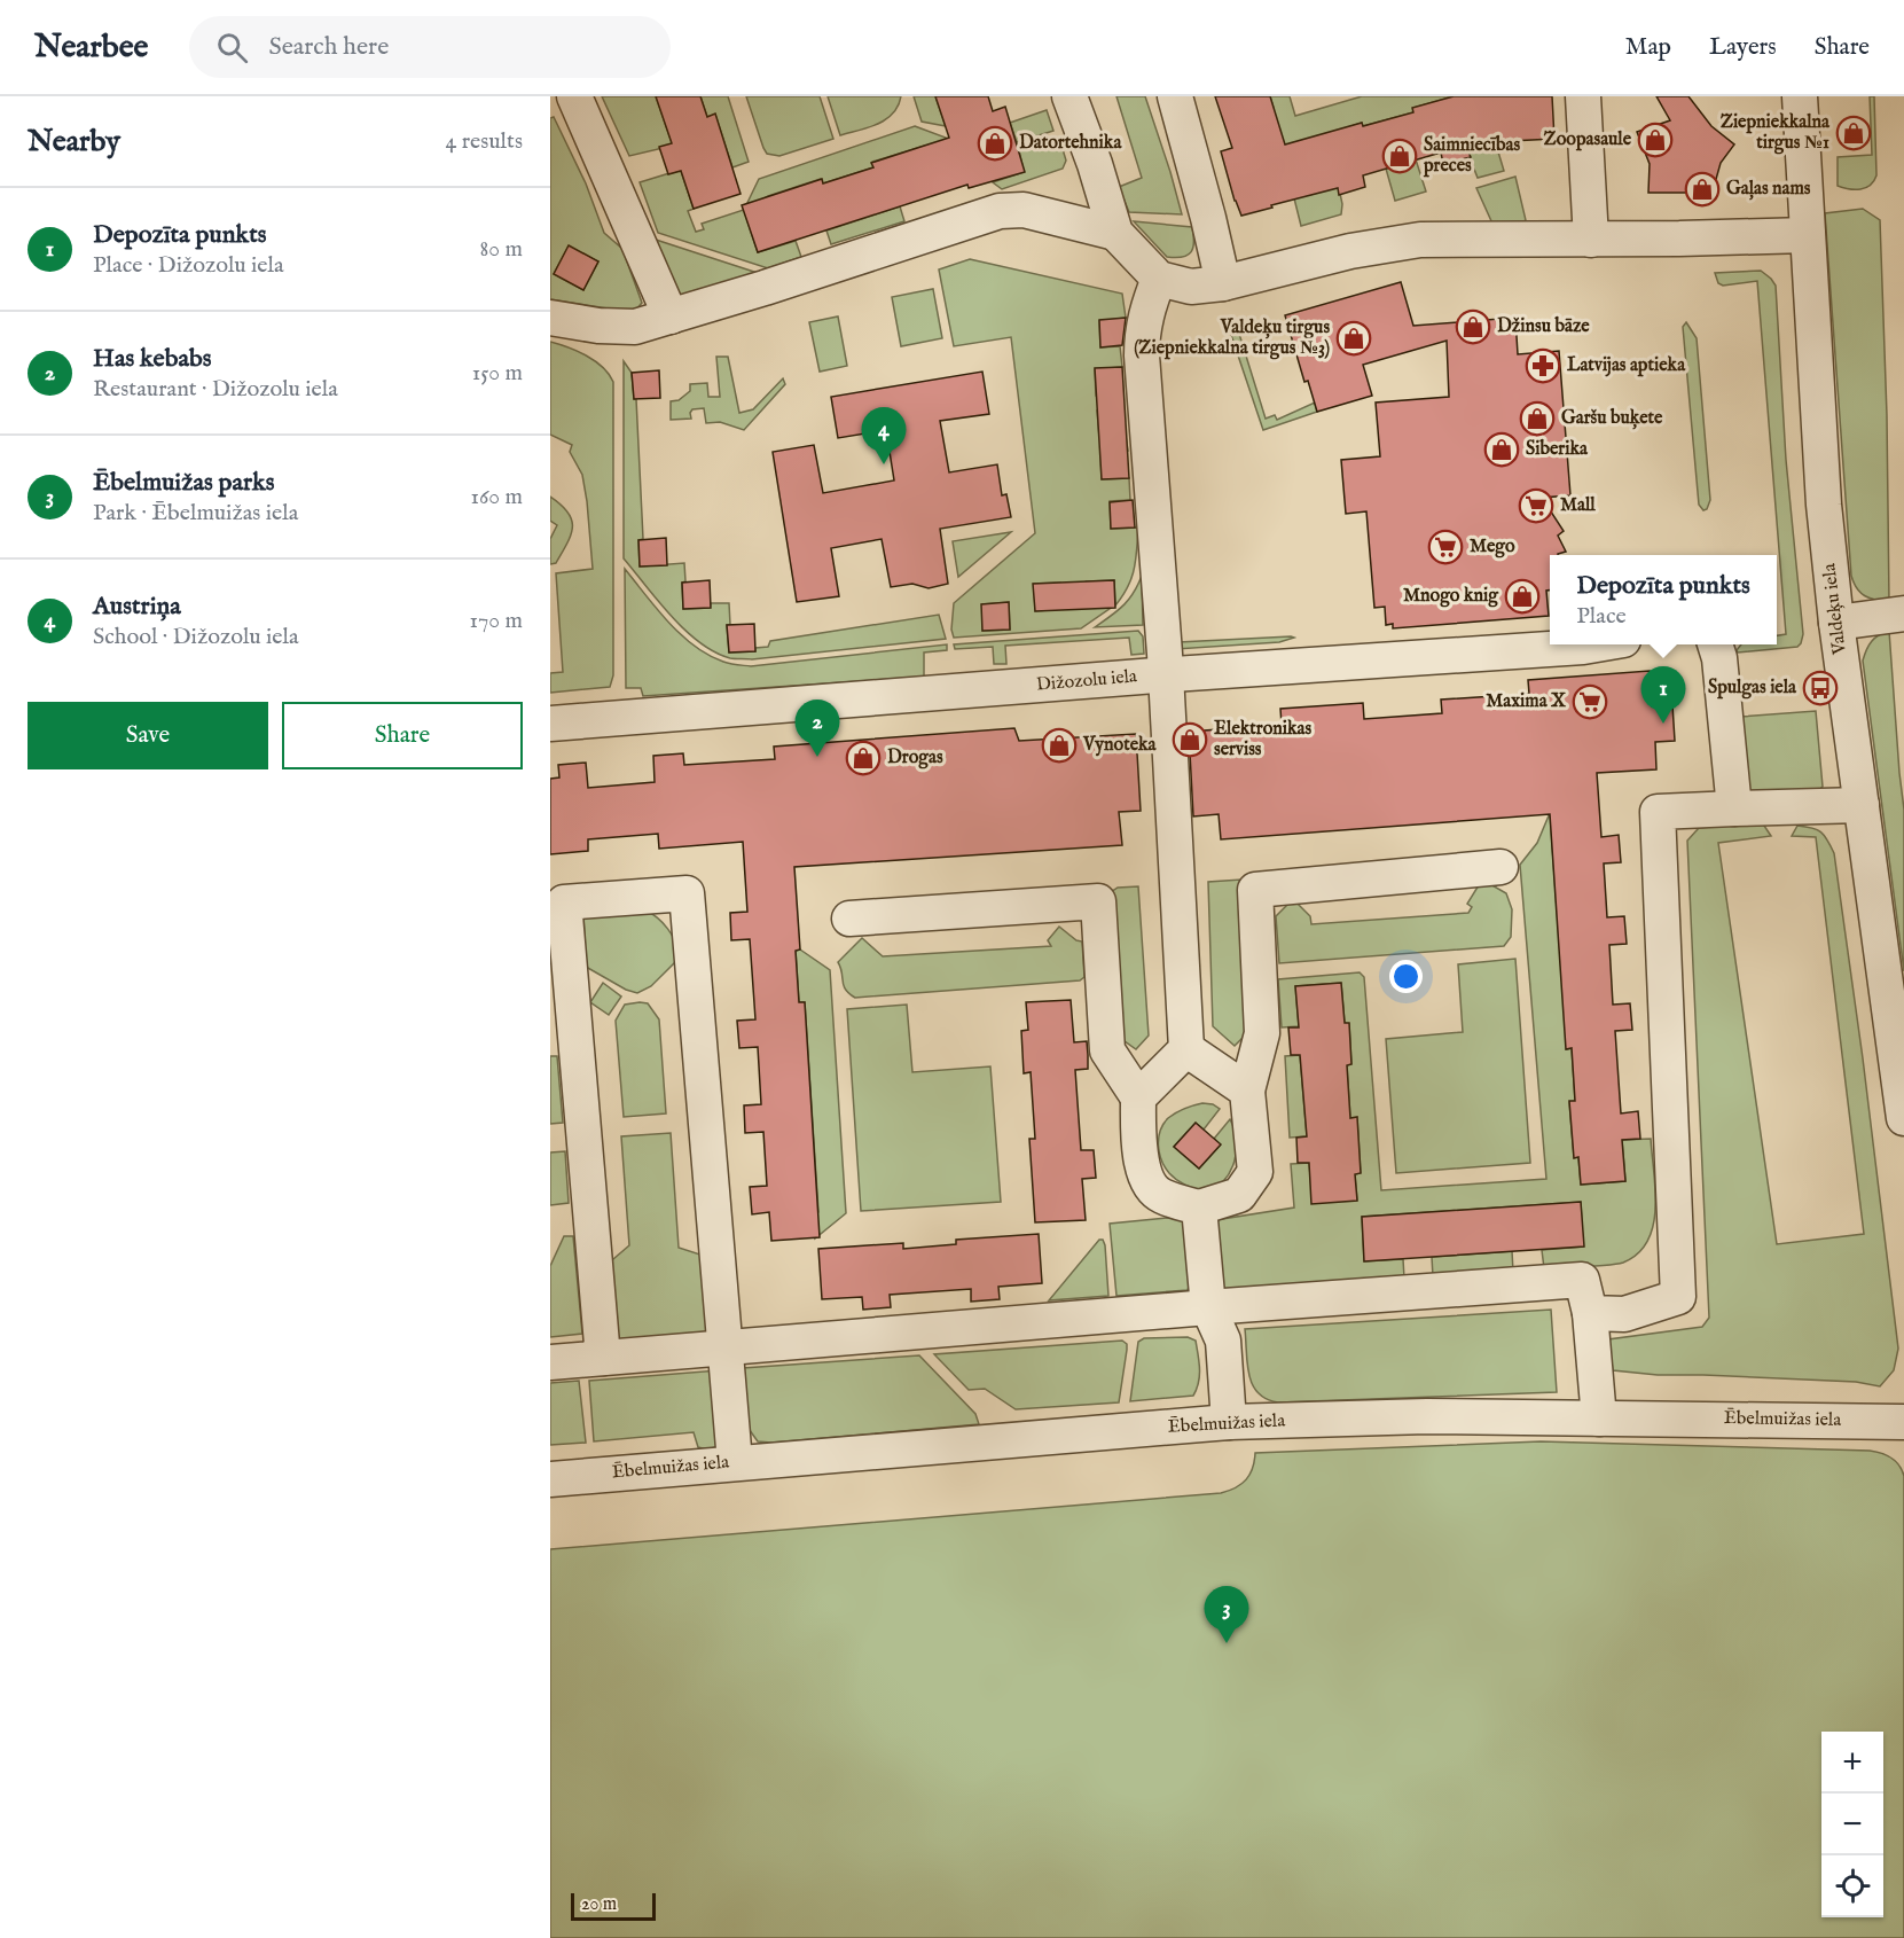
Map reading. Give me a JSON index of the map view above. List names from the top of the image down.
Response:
{
  "streets": {
    "street": ["Valdeķu iela", "Dižozolu iela", "Ēbelmuižas iela"]
  },
  "places": {
    "shop": [
      "Ziepniekkalna tirgus №1",
      "Zoopasaule",
      "Datortehnika",
      "Saimniecības preces",
      "Gaļas nams",
      "Džinsu bāze",
      "Valdeķu tirgus (Ziepniekkalna tirgus №3)",
      "Garšu buķete",
      "Siberika",
      "Mnogo knig",
      "Elektronikas serviss",
      "Vynoteka",
      "Drogas"
    ],
    "pharmacy": ["Latvijas aptieka"],
    "supermarket": ["Mall", "Mego", "Maxima X"],
    "bus stop": ["Spulgas iela"]
  },
  "scale_bar": "20 m",
  "page": {
    "header": "Nearbee",
    "search": "Search here",
    "nav": ["Map", "Layers", "Share"],
    "heading": ["Nearby", "4 results"],
    "list": [
      {
        "mark": "1",
        "name": "Depozīta punkts",
        "note": "Place · Dižozolu iela",
        "value": "80 m"
      },
      {
        "mark": "2",
        "name": "Has kebabs",
        "note": "Restaurant · Dižozolu iela",
        "value": "150 m"
      },
      {
        "mark": "3",
        "name": "Ēbelmuižas parks",
        "note": "Park · Ēbelmuižas iela",
        "value": "160 m"
      },
      {
        "mark": "4",
        "name": "Austriņa",
        "note": "School · Dižozolu iela",
        "value": "170 m"
      }
    ],
    "pins": [
      "4",
      "1",
      "2",
      "3"
    ],
    "popup": ["Depozīta punkts", "Place"],
    "buttons": ["Save", "Share"],
    "map_buttons": ["+", "−"],
    "scale": "20 m"
  }
}
